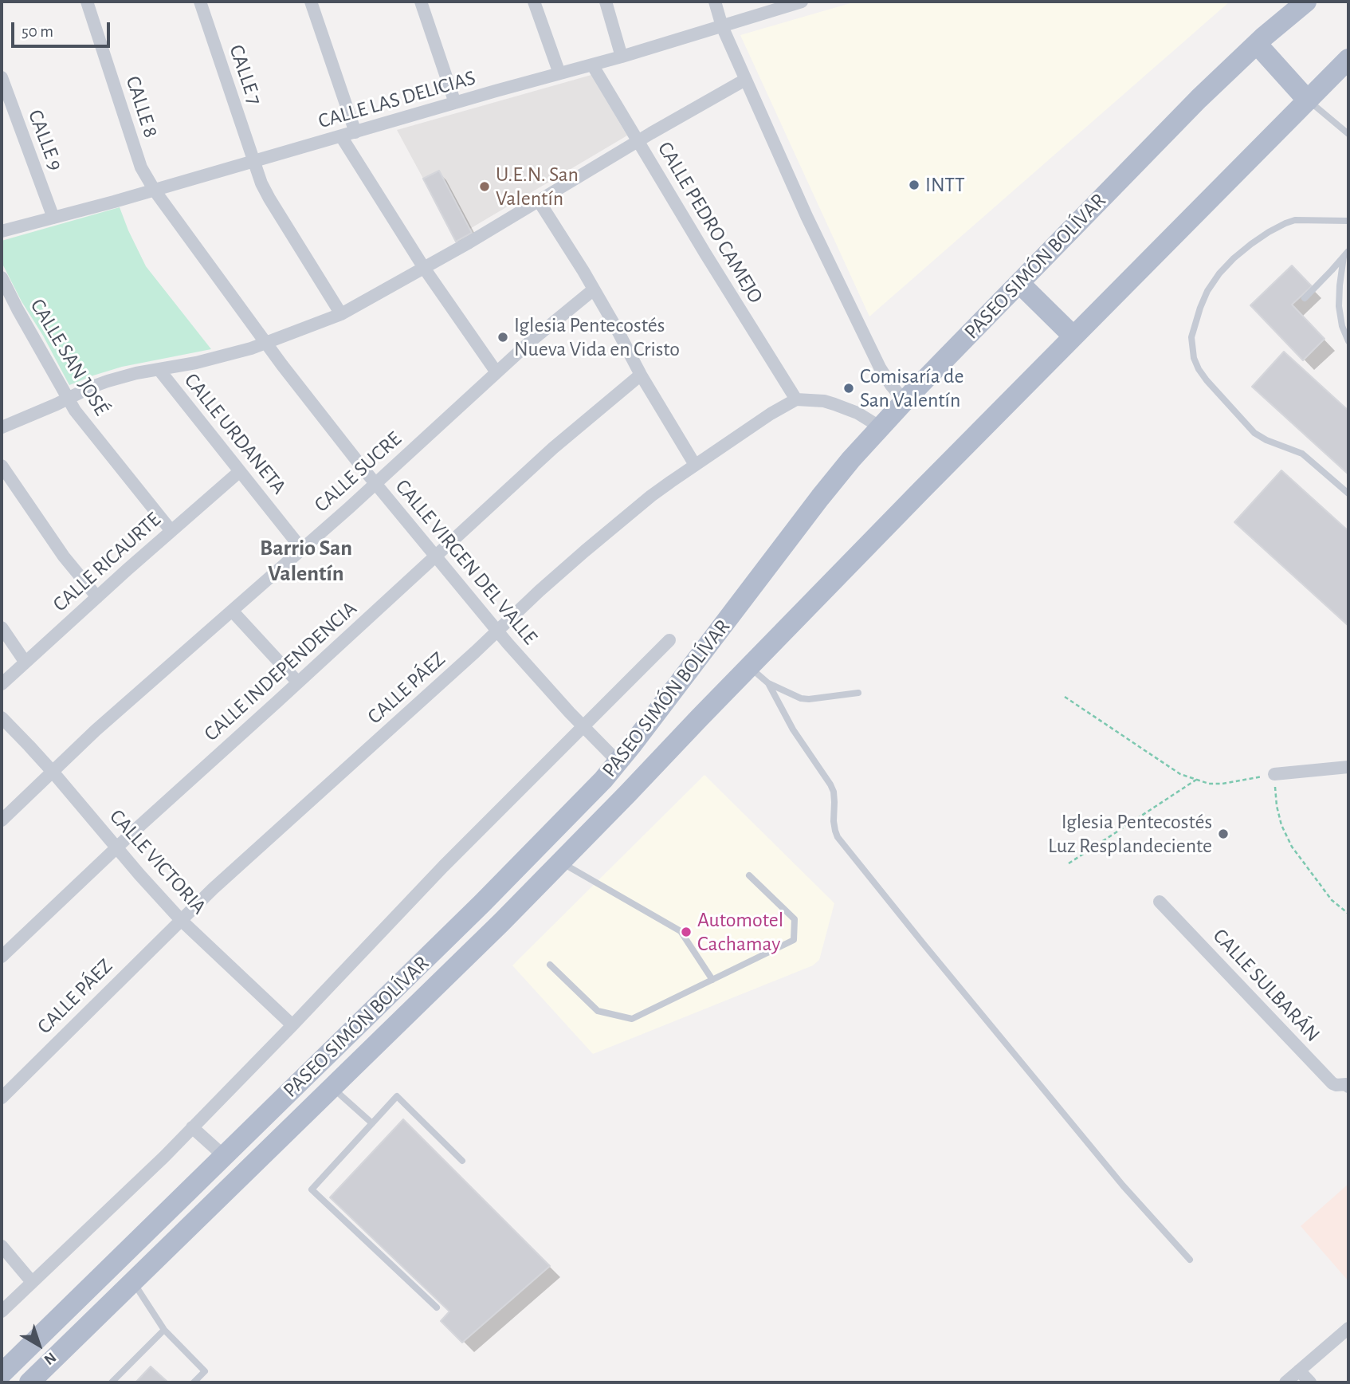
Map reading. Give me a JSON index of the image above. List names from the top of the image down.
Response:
{
  "streets": {
    "main road": ["PASEO SIMÓN BOLÍVAR"],
    "street": [
      "CALLE 7",
      "CALLE LAS DELICIAS",
      "CALLE 8",
      "CALLE 9",
      "CALLE PEDRO CAMEJO",
      "CALLE SAN JOSÉ",
      "CALLE URDANETA",
      "CALLE SUCRE",
      "CALLE RICAURTE",
      "CALLE VIRGEN DEL VALLE",
      "CALLE INDEPENDENCIA",
      "CALLE PÁEZ",
      "CALLE VICTORIA",
      "CALLE SULBARÁN"
    ]
  },
  "crossings": [
    ["CALLE 7", "CALLE LAS DELICIAS"],
    ["CALLE LAS DELICIAS", "CALLE 8"],
    ["CALLE LAS DELICIAS", "CALLE 9"],
    ["CALLE LAS DELICIAS", "CALLE PEDRO CAMEJO"],
    ["CALLE LAS DELICIAS", "CALLE VIRGEN DEL VALLE"],
    ["CALLE 8", "CALLE VIRGEN DEL VALLE"],
    ["CALLE PEDRO CAMEJO", "CALLE PÁEZ"],
    ["PASEO SIMÓN BOLÍVAR", "CALLE VIRGEN DEL VALLE"],
    ["PASEO SIMÓN BOLÍVAR", "CALLE VICTORIA"],
    ["CALLE SAN JOSÉ", "CALLE RICAURTE"],
    ["CALLE URDANETA", "CALLE SUCRE"],
    ["CALLE URDANETA", "CALLE RICAURTE"],
    ["CALLE SUCRE", "CALLE VIRGEN DEL VALLE"],
    ["CALLE SUCRE", "CALLE VICTORIA"],
    ["CALLE VIRGEN DEL VALLE", "CALLE INDEPENDENCIA"],
    ["CALLE VIRGEN DEL VALLE", "CALLE PÁEZ"],
    ["CALLE INDEPENDENCIA", "CALLE VICTORIA"],
    ["CALLE PÁEZ", "CALLE VICTORIA"]
  ],
  "districts": ["Barrio San Valentín"],
  "places": [
    "INTT",
    "U.E.N. San Valentín",
    "Iglesia Pentecostés Nueva Vida en Cristo",
    "Comisaría de San Valentín",
    "Iglesia Pentecostés Luz Resplandeciente",
    "Automotel Cachamay"
  ],
  "scale_bar": "50 m",
  "north": "bottom right"
}
